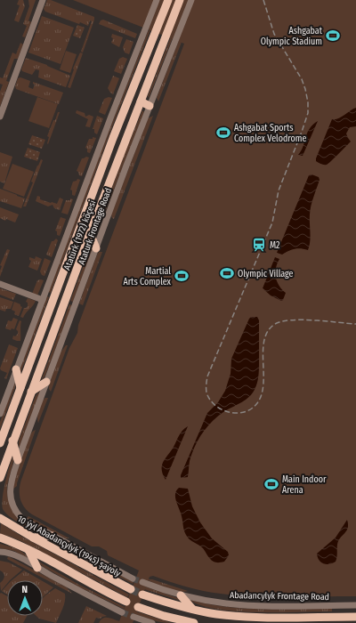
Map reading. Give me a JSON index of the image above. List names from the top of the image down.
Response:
{
  "streets": {
    "main road": ["Atatürk (1972) köçesi", "10 ýyl Abadançylyk (1945) şaýoly"],
    "street": ["Ataturk Frontage Road", "Abadancylyk Frontage Road"]
  },
  "places": {
    "sports": [
      "Ashgabat Olympic Stadium",
      "Ashgabat Sports Complex Velodrome",
      "Olympic Village",
      "Martial Arts Complex",
      "Main Indoor Arena"
    ],
    "station": ["M2"]
  },
  "north": "top"
}
